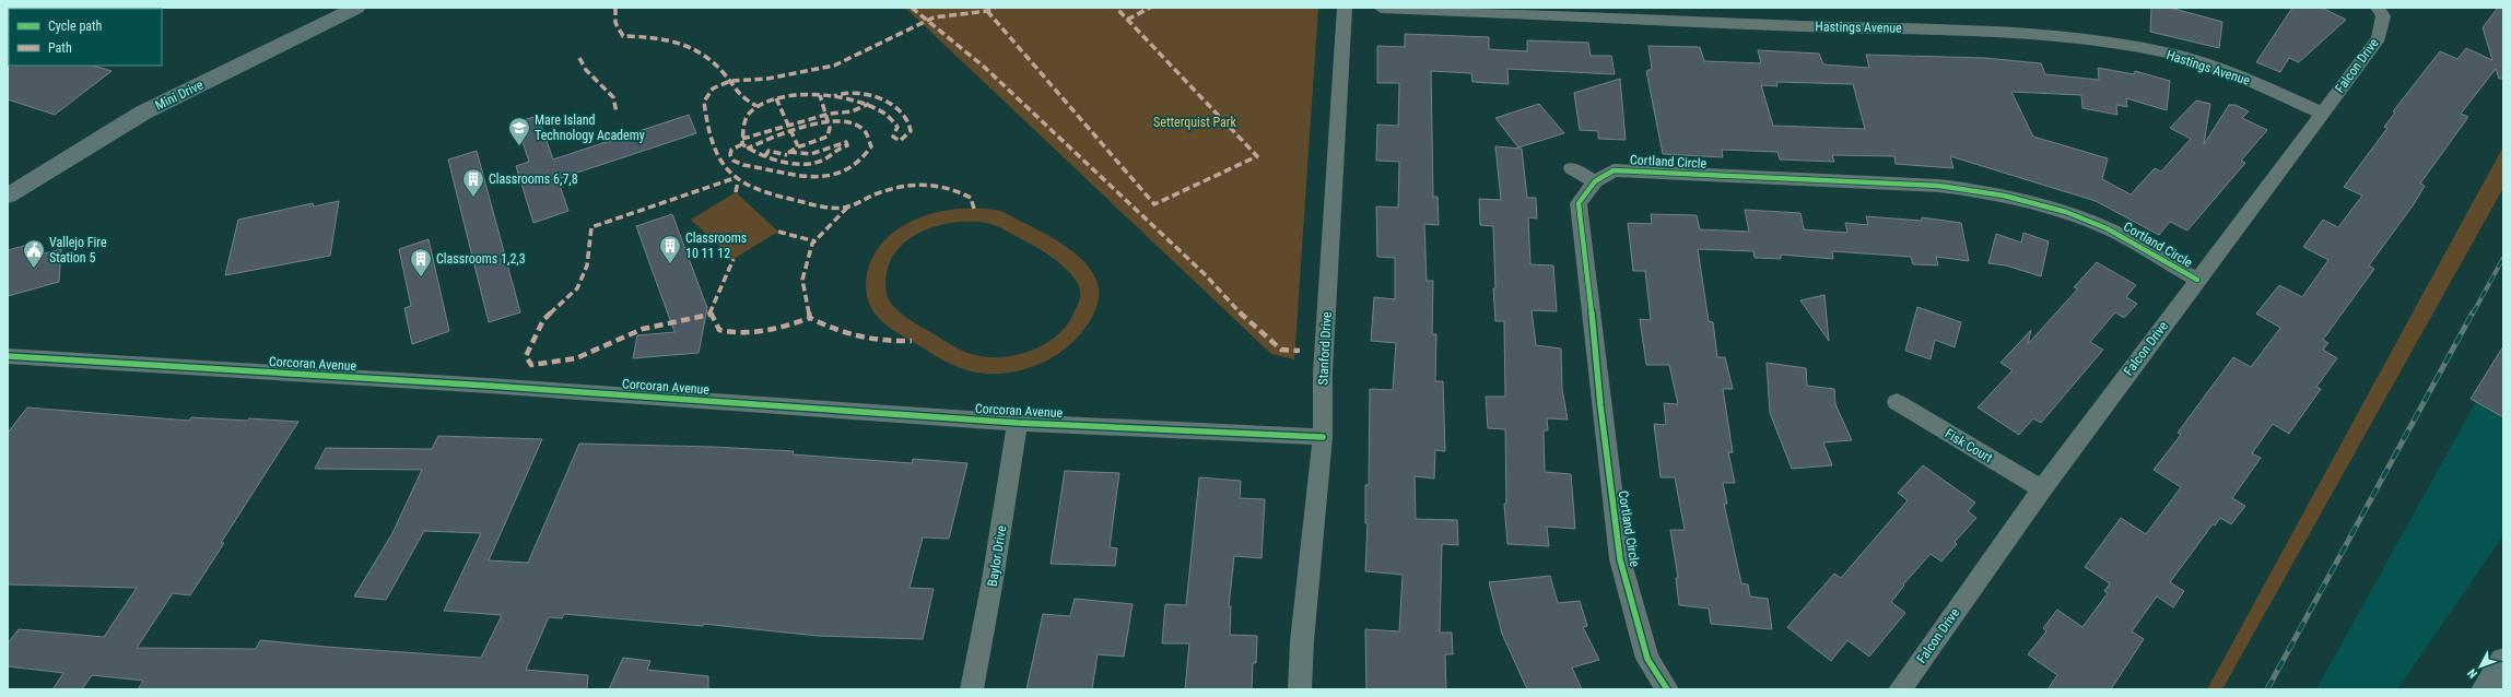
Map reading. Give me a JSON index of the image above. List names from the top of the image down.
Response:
{
  "streets": {
    "street": [
      "Hastings Avenue",
      "Falcon Drive",
      "Mini Drive",
      "Cortland Circle",
      "Stanford Drive",
      "Corcoran Avenue",
      "Fisk Court",
      "Baylor Drive"
    ]
  },
  "crossings": [
    ["Hastings Avenue", "Falcon Drive"],
    ["Falcon Drive", "Cortland Circle"],
    ["Falcon Drive", "Fisk Court"],
    ["Stanford Drive", "Corcoran Avenue"],
    ["Corcoran Avenue", "Baylor Drive"]
  ],
  "parks": ["Setterquist Park"],
  "places": {
    "school or university": ["Mare Island Technology Academy"],
    "building": ["Classrooms 6,7,8", "Classrooms 10 11 12", "Classrooms 1,2,3"],
    "public building": ["Vallejo Fire Station 5"]
  },
  "legend": ["Cycle path", "Path"],
  "north": "bottom left"
}
